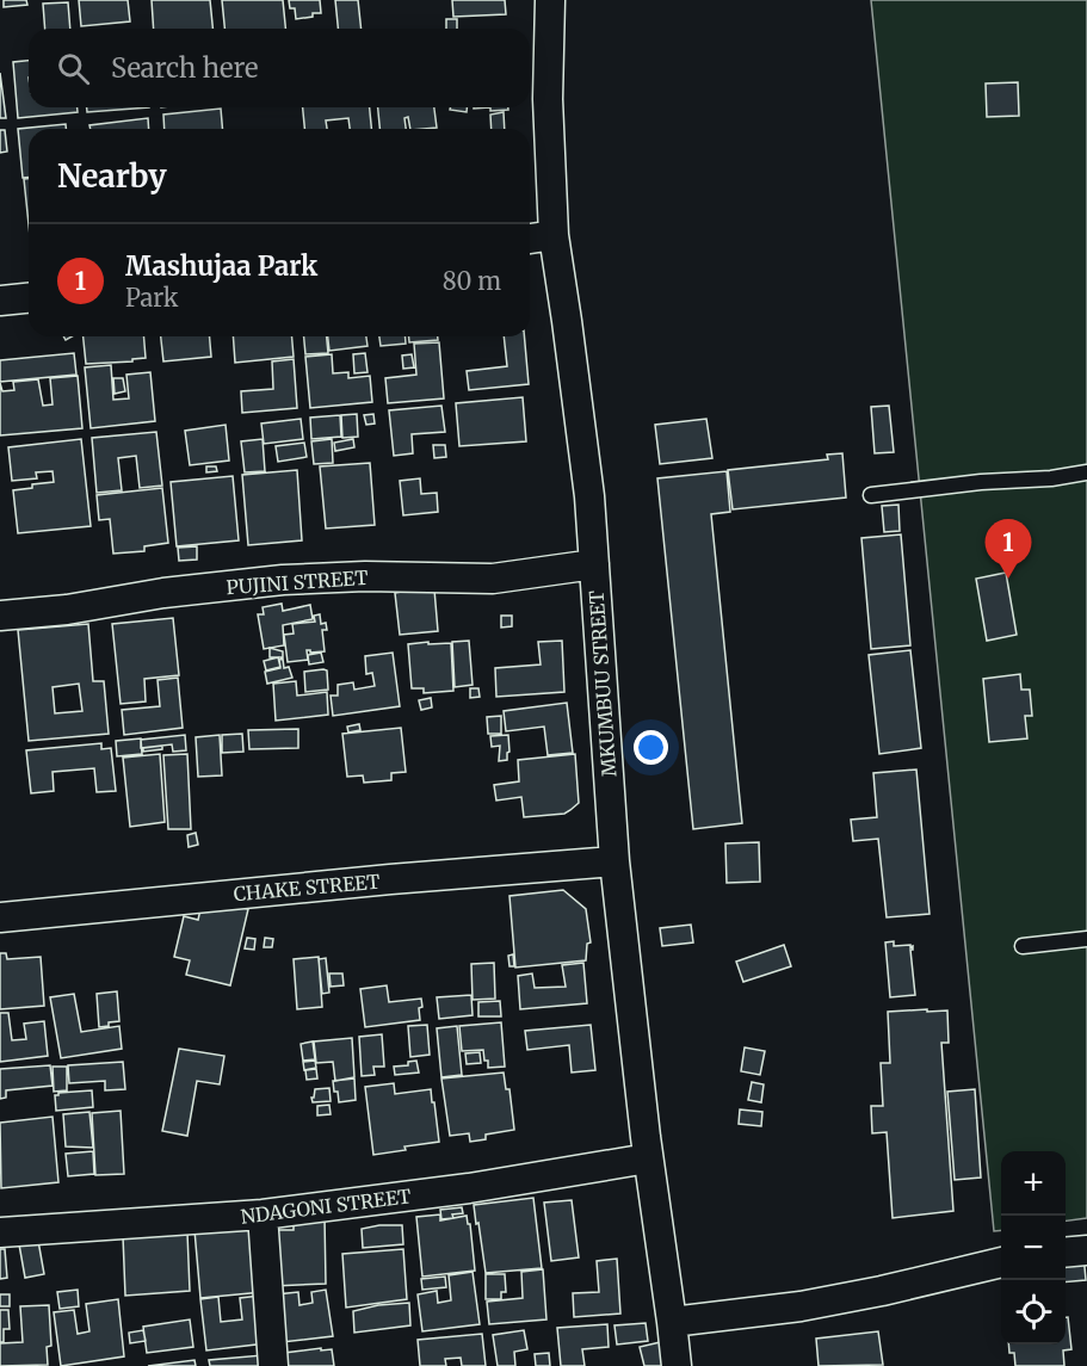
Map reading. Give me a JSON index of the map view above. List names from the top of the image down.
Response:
{
  "streets": {
    "street": [
      "PUJINI STREET",
      "MKUMBUU STREET",
      "CHAKE STREET",
      "NDAGONI STREET"
    ]
  },
  "crossings": [
    ["PUJINI STREET", "MKUMBUU STREET"],
    ["MKUMBUU STREET", "CHAKE STREET"],
    ["MKUMBUU STREET", "NDAGONI STREET"]
  ],
  "page": {
    "search": "Search here",
    "heading": "Nearby",
    "list": [
      {
        "mark": "1",
        "name": "Mashujaa Park",
        "note": "Park",
        "value": "80 m"
      }
    ],
    "pins": "1",
    "map_buttons": ["+", "−"]
  }
}
